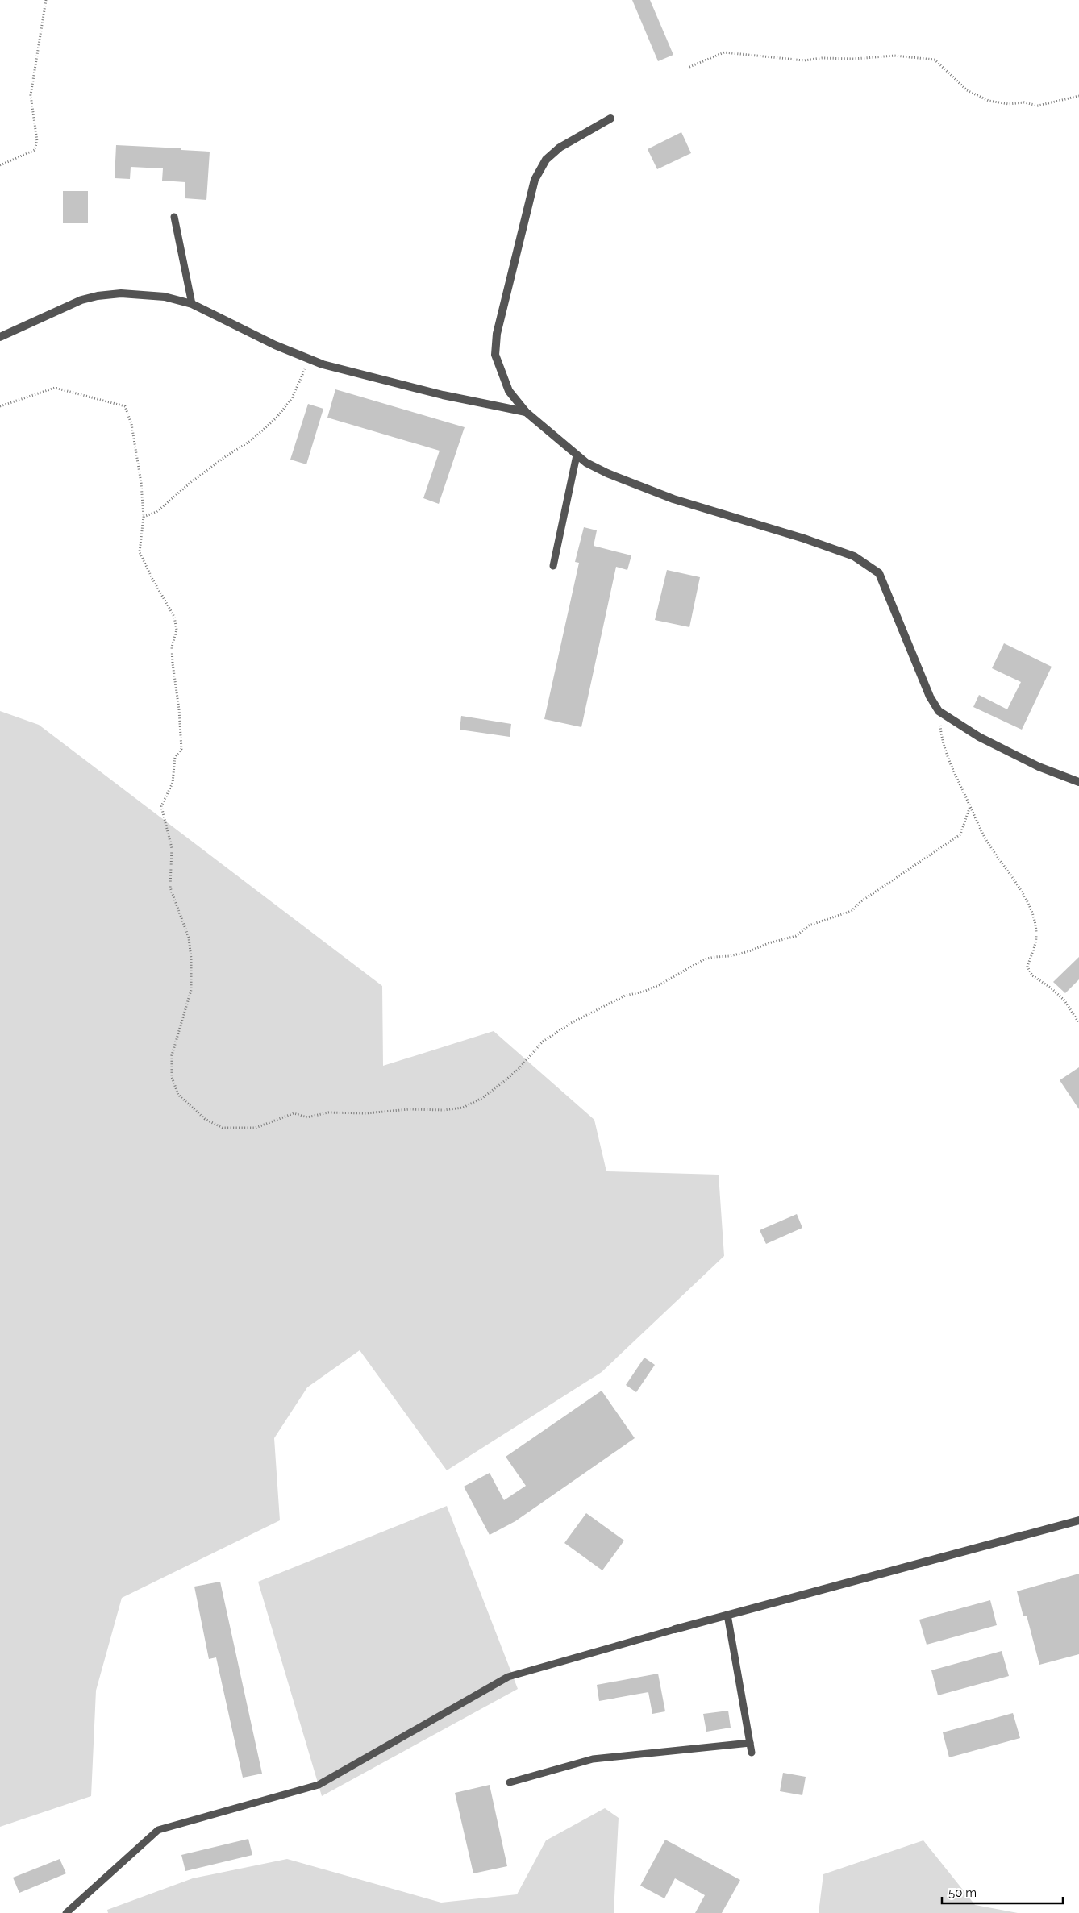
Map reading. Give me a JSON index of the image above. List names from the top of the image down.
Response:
{
  "scale_bar": "50 m"
}
